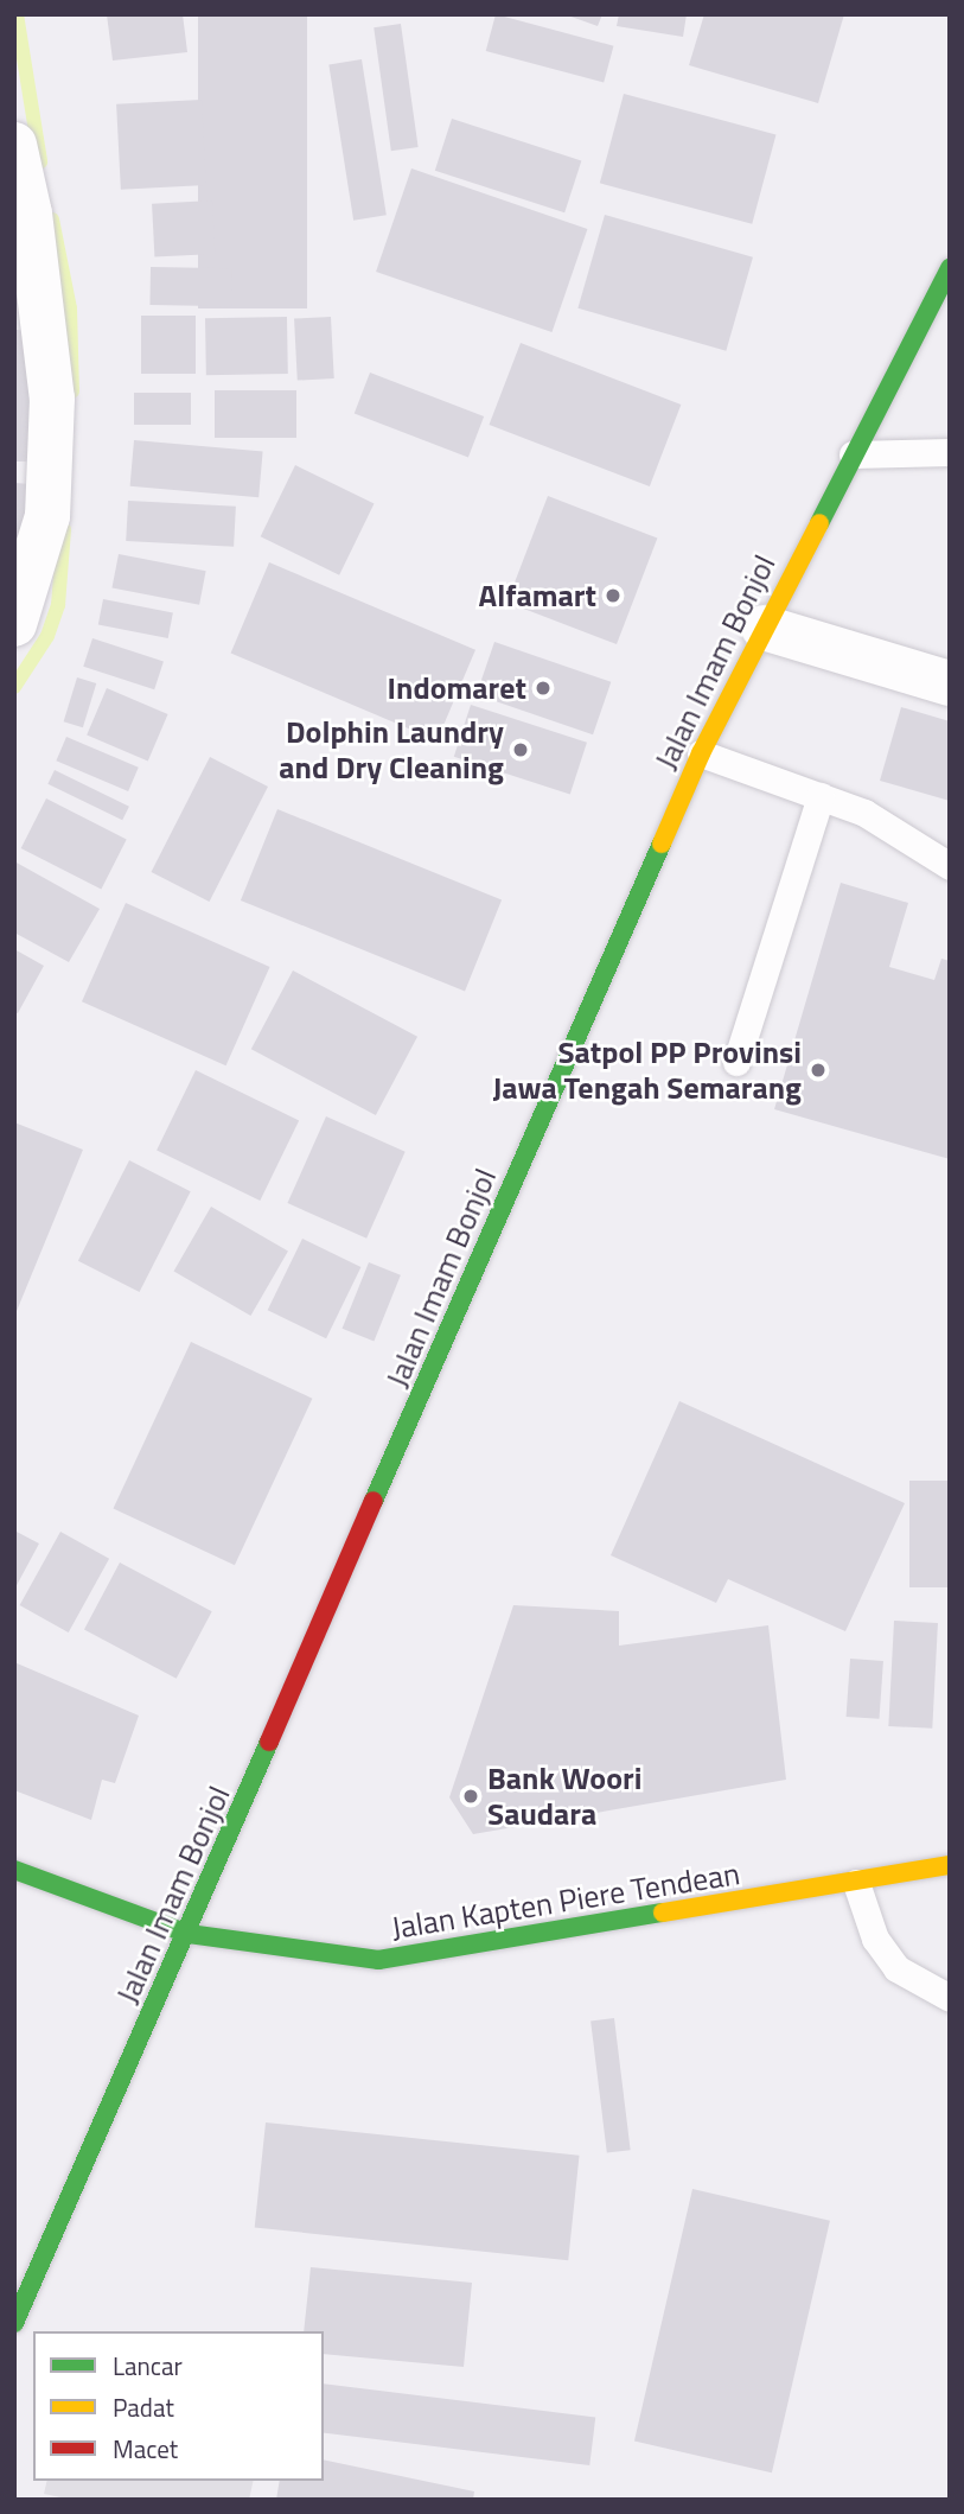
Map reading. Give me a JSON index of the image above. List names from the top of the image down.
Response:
{
  "streets": {
    "main road": ["Jalan Imam Bonjol", "Jalan Kapten Piere Tendean"]
  },
  "crossings": [
    ["Jalan Imam Bonjol", "Jalan Kapten Piere Tendean"]
  ],
  "places": [
    "Alfamart",
    "Indomaret",
    "Dolphin Laundry and Dry Cleaning",
    "Satpol PP Provinsi Jawa Tengah Semarang",
    "Bank Woori Saudara"
  ],
  "legend": ["Lancar", "Padat", "Macet"]
}
